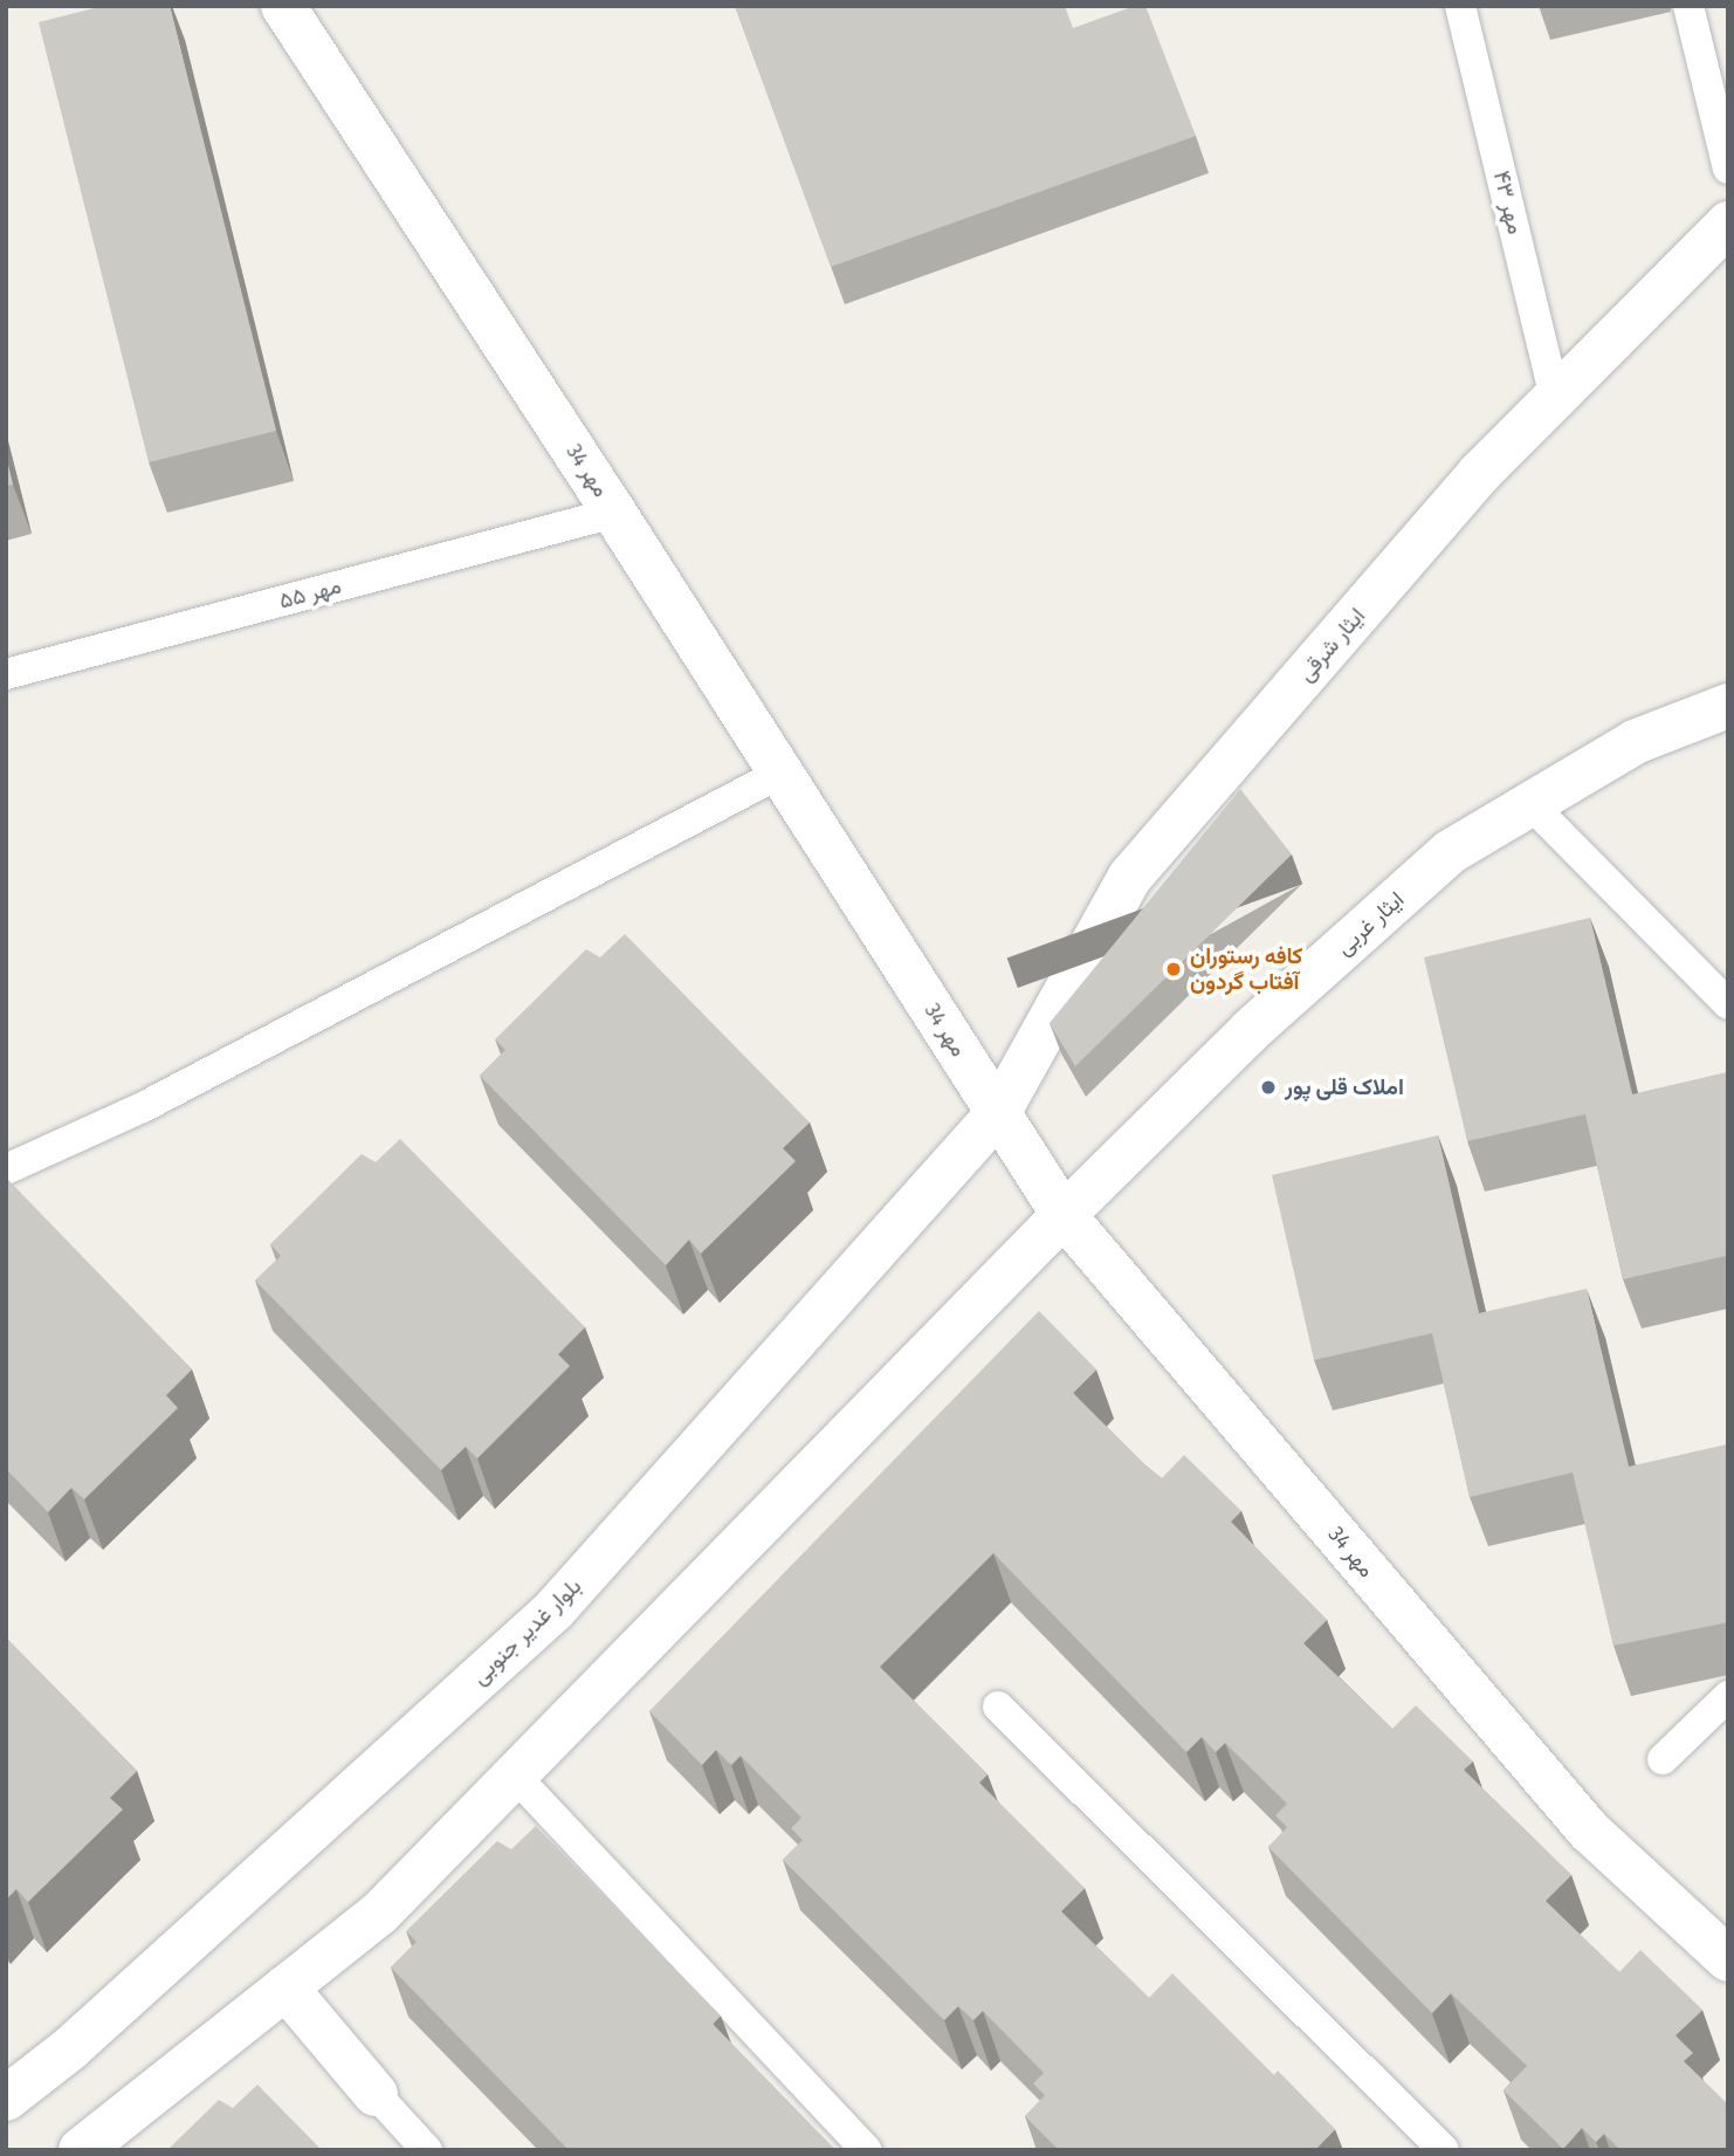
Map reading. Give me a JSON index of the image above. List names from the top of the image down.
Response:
{
  "streets": {
    "street": [
      "مهر 34",
      "ایثار شرقی",
      "ایثار غربی",
      "بلوار غدیر جنوبی"
    ],
    "lane": ["مهر ۴۳", "مهر ۵۵"]
  },
  "crossings": [
    ["مهر ۴۳", "ایثار شرقی"],
    ["مهر 34", "مهر ۵۵"],
    ["مهر 34", "ایثار شرقی"],
    ["مهر 34", "ایثار غربی"],
    ["مهر 34", "بلوار غدیر جنوبی"],
    ["ایثار شرقی", "بلوار غدیر جنوبی"]
  ],
  "places": ["کافه رستوران آفتاب گردون", "املاک قلی پور"]
}
